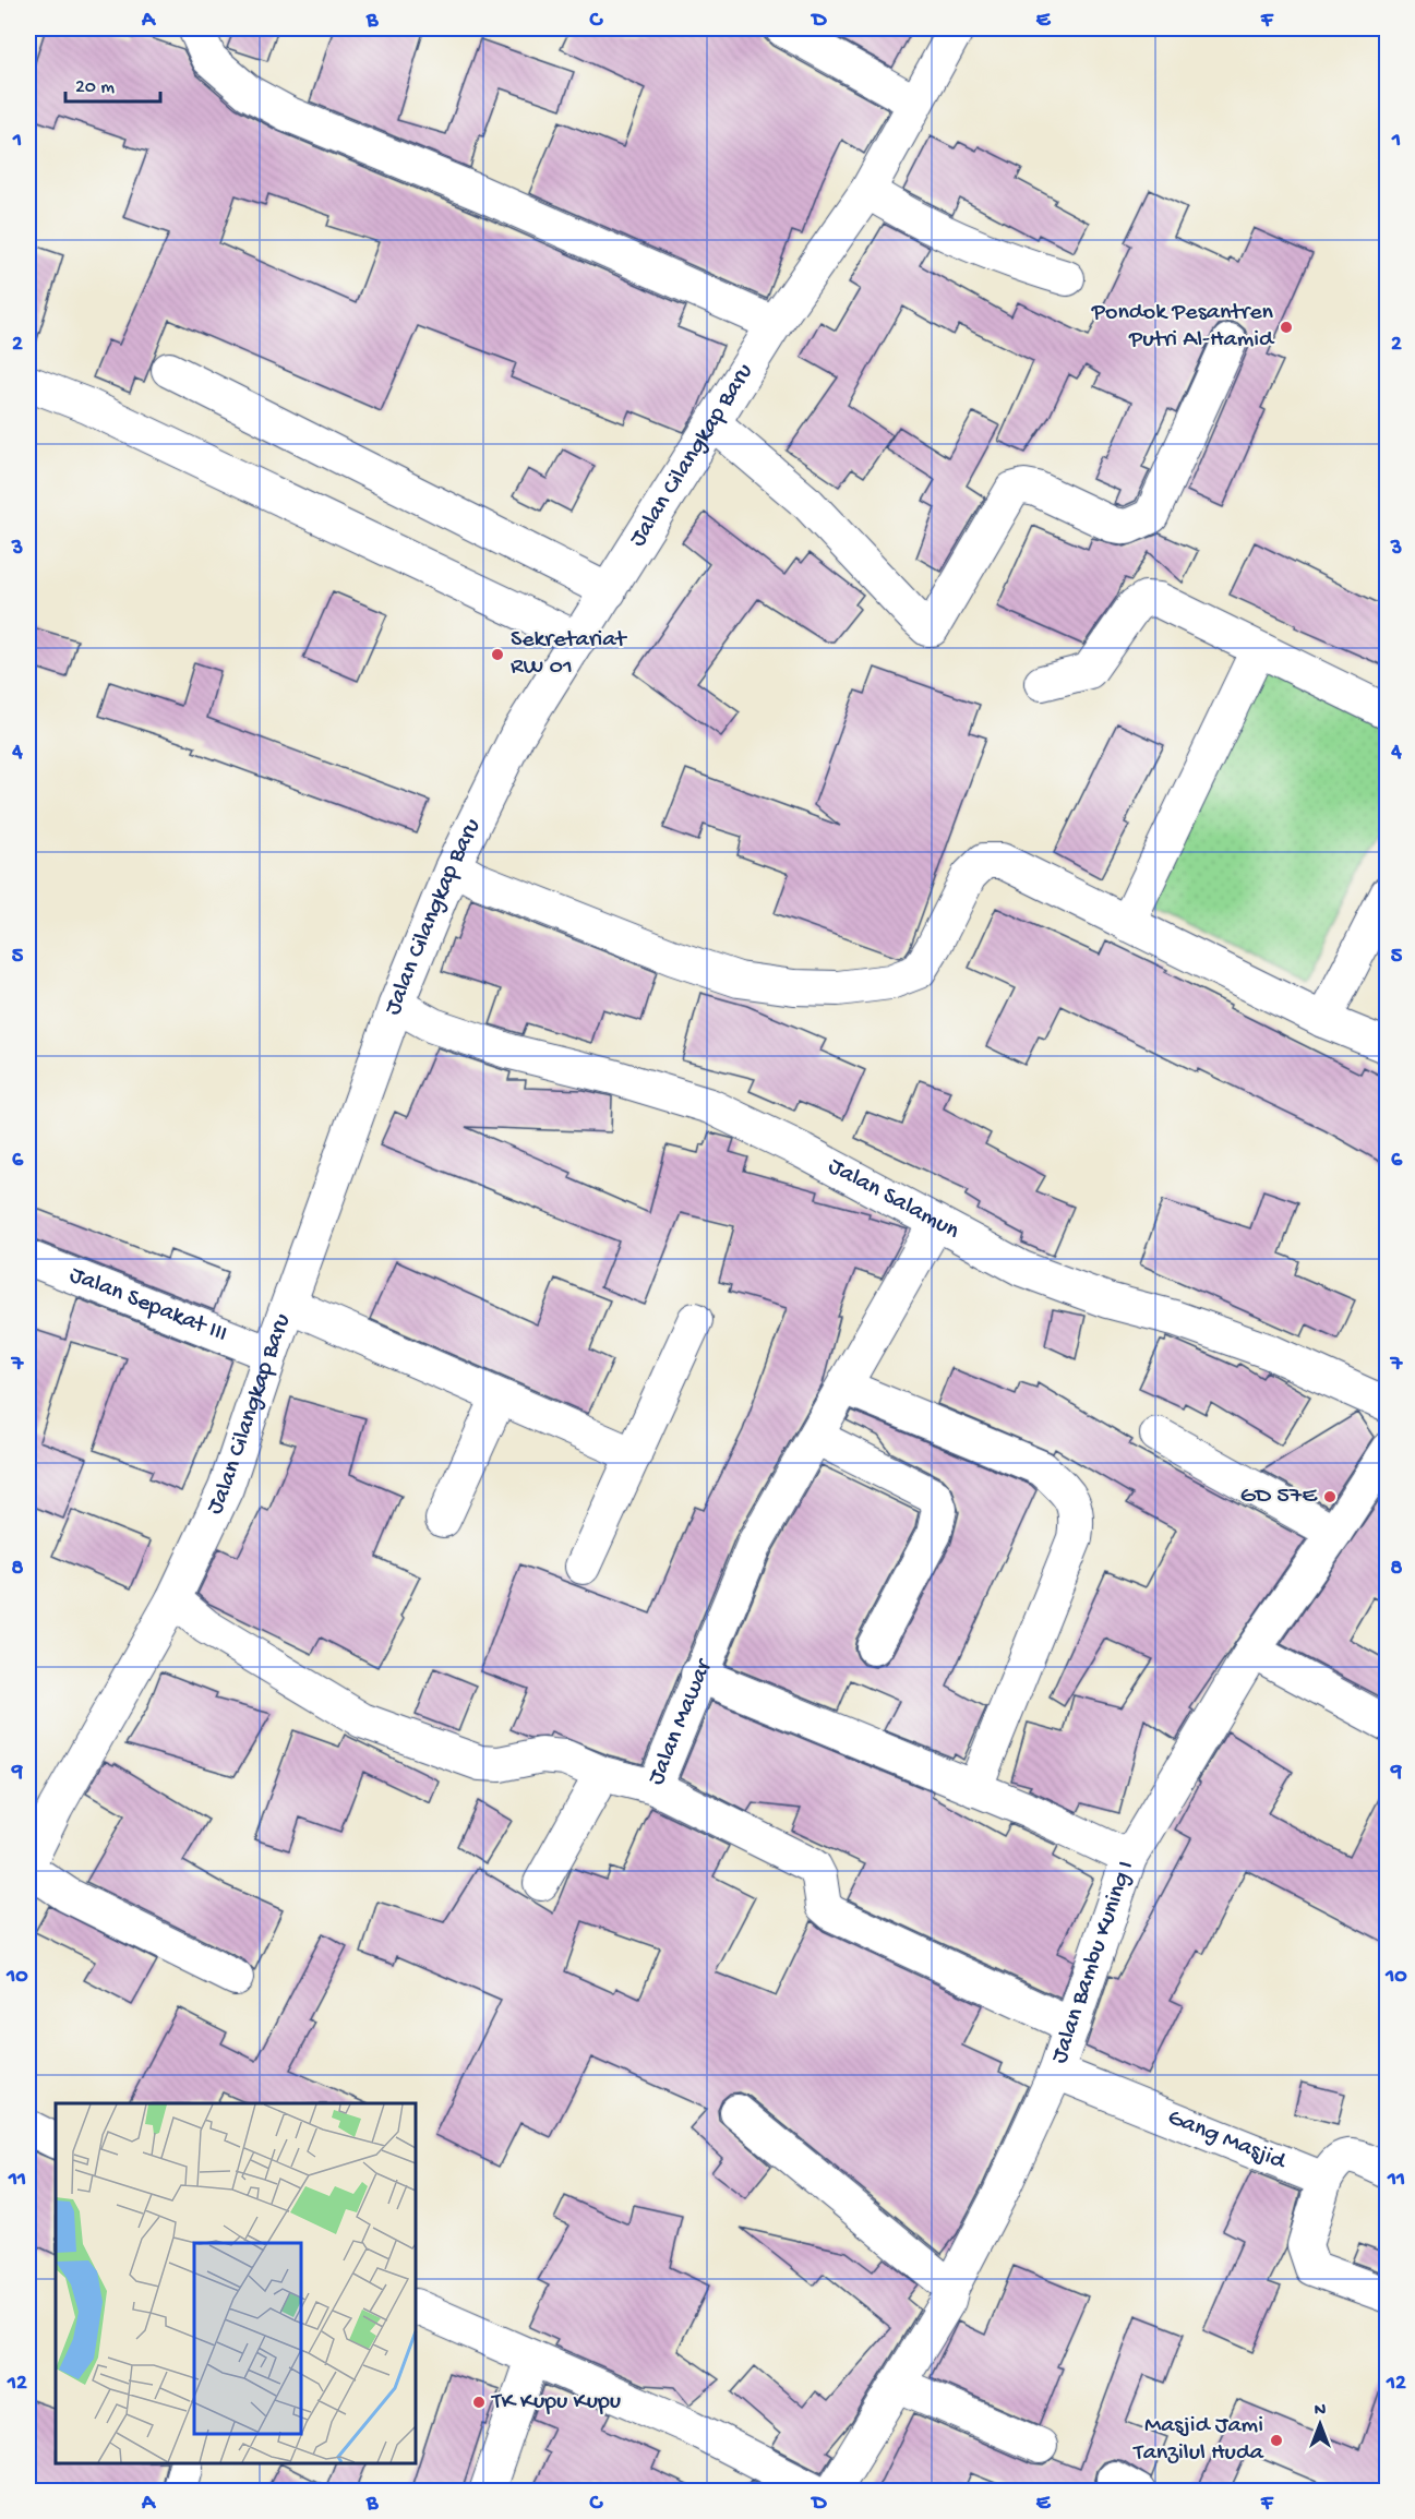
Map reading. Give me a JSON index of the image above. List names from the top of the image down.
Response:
{
  "streets": {
    "street": [
      "Jalan Cilangkap Baru",
      "Jalan Salamun",
      "Jalan Sepakat III",
      "Jalan Mawar",
      "Jalan Bambu Kuning I",
      "Gang Masjid"
    ]
  },
  "crossings": [
    ["Jalan Cilangkap Baru", "Jalan Salamun"],
    ["Jalan Cilangkap Baru", "Jalan Sepakat III"],
    ["Jalan Cilangkap Baru", "Jalan Mawar"],
    ["Jalan Salamun", "Jalan Mawar"],
    ["Jalan Bambu Kuning I", "Gang Masjid"]
  ],
  "places": [
    "Pondok Pesantren Putri Al-Hamid",
    "Sekretariat RW 01",
    "GD 57E",
    "TK Kupu Kupu",
    "Masjid Jami Tanzilul Huda"
  ],
  "scale_bar": "20 m",
  "north": "top",
  "grid": {
    "columns": [
      "A",
      "B",
      "C",
      "D",
      "E",
      "F"
    ],
    "rows": [
      "1",
      "2",
      "3",
      "4",
      "5",
      "6",
      "7",
      "8",
      "9",
      "10",
      "11",
      "12"
    ]
  }
}
